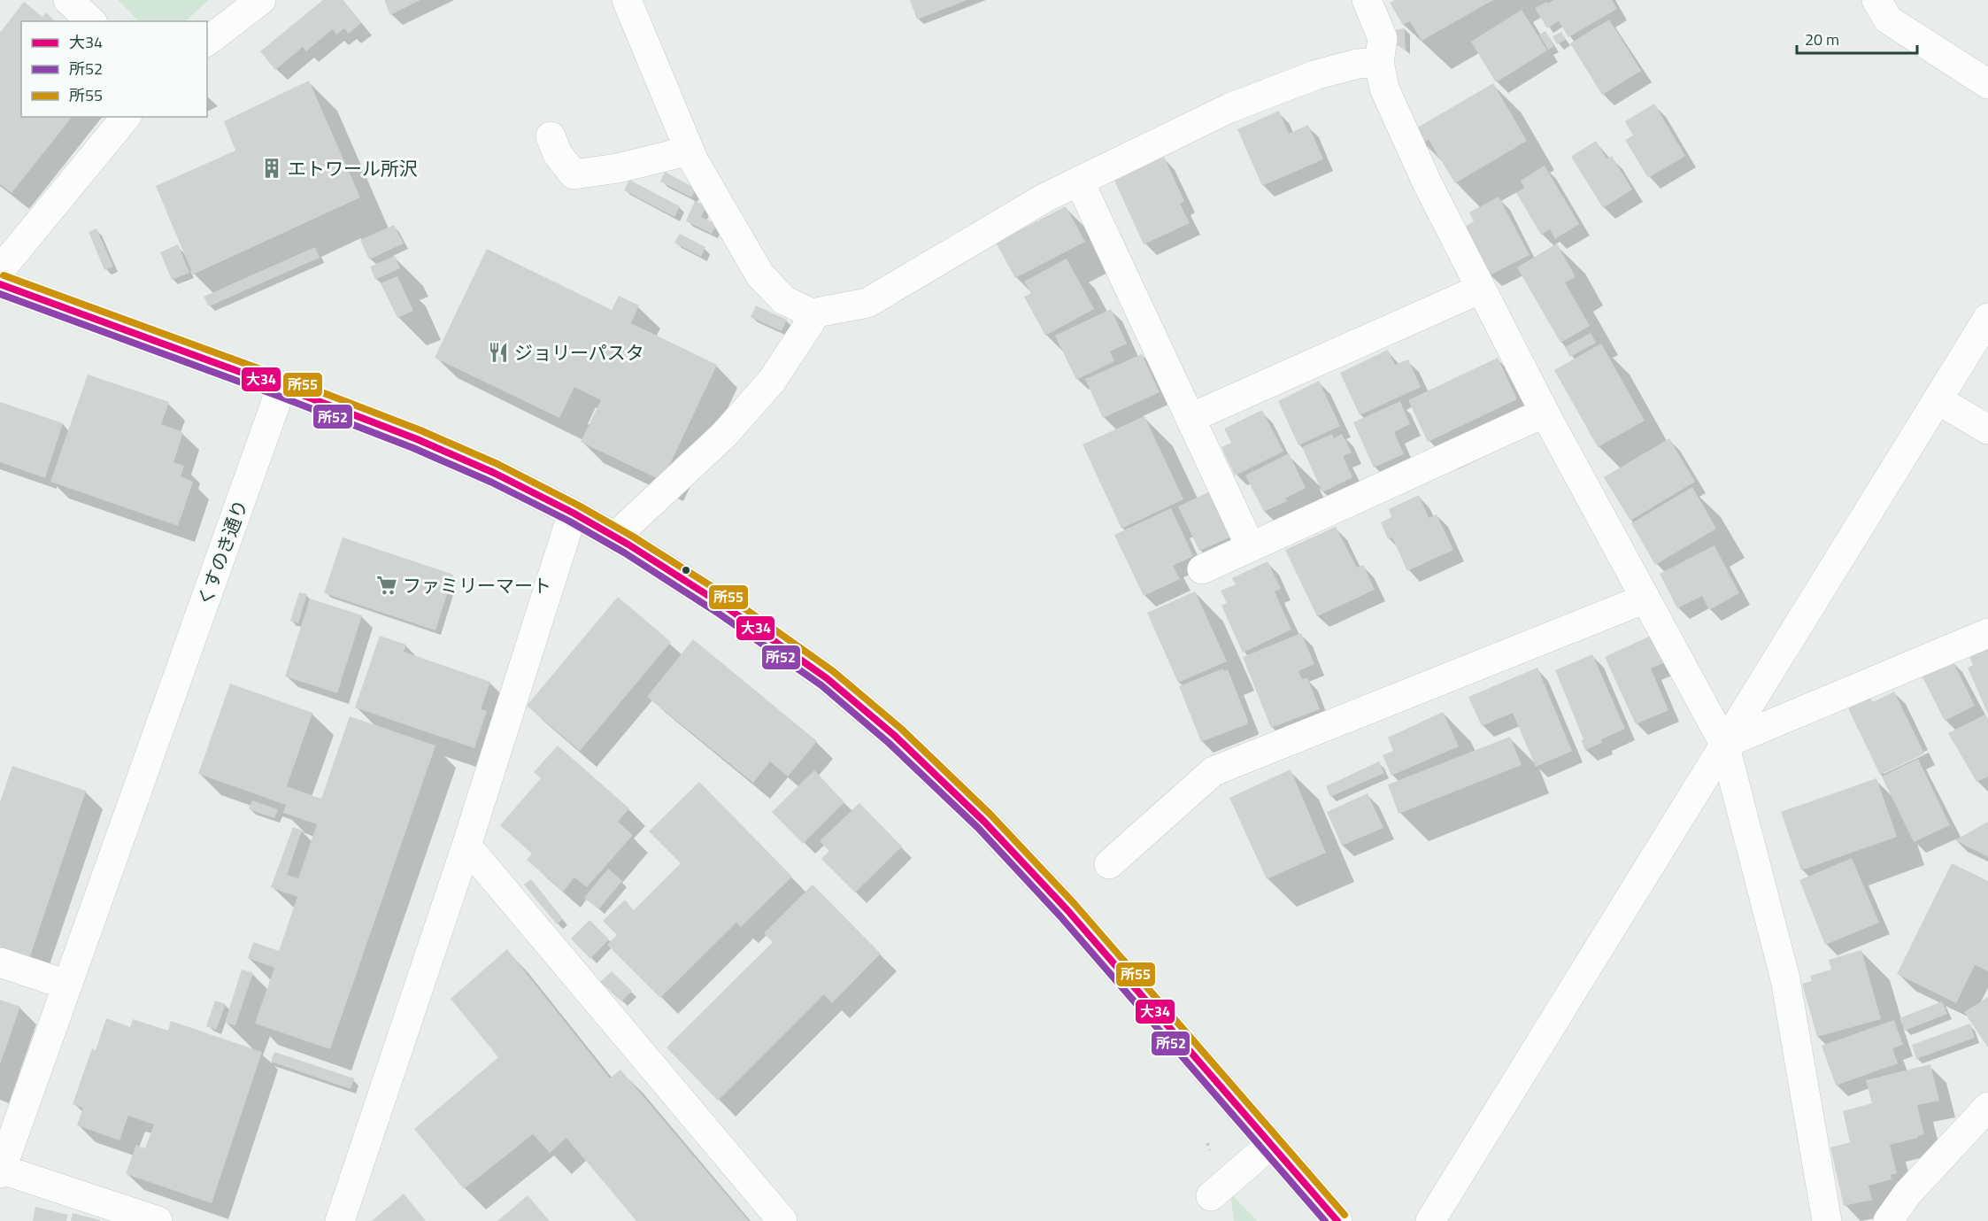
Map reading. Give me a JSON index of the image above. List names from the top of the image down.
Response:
{
  "streets": {
    "street": ["くすのき通り"]
  },
  "places": {
    "building": ["エトワール所沢"],
    "restaurant": ["ジョリーパスタ"],
    "supermarket": ["ファミリーマート"]
  },
  "lines": ["transit line 所55", "transit line 大34", "transit line 所52"],
  "legend": ["大34", "所52", "所55"],
  "scale_bar": "20 m"
}
